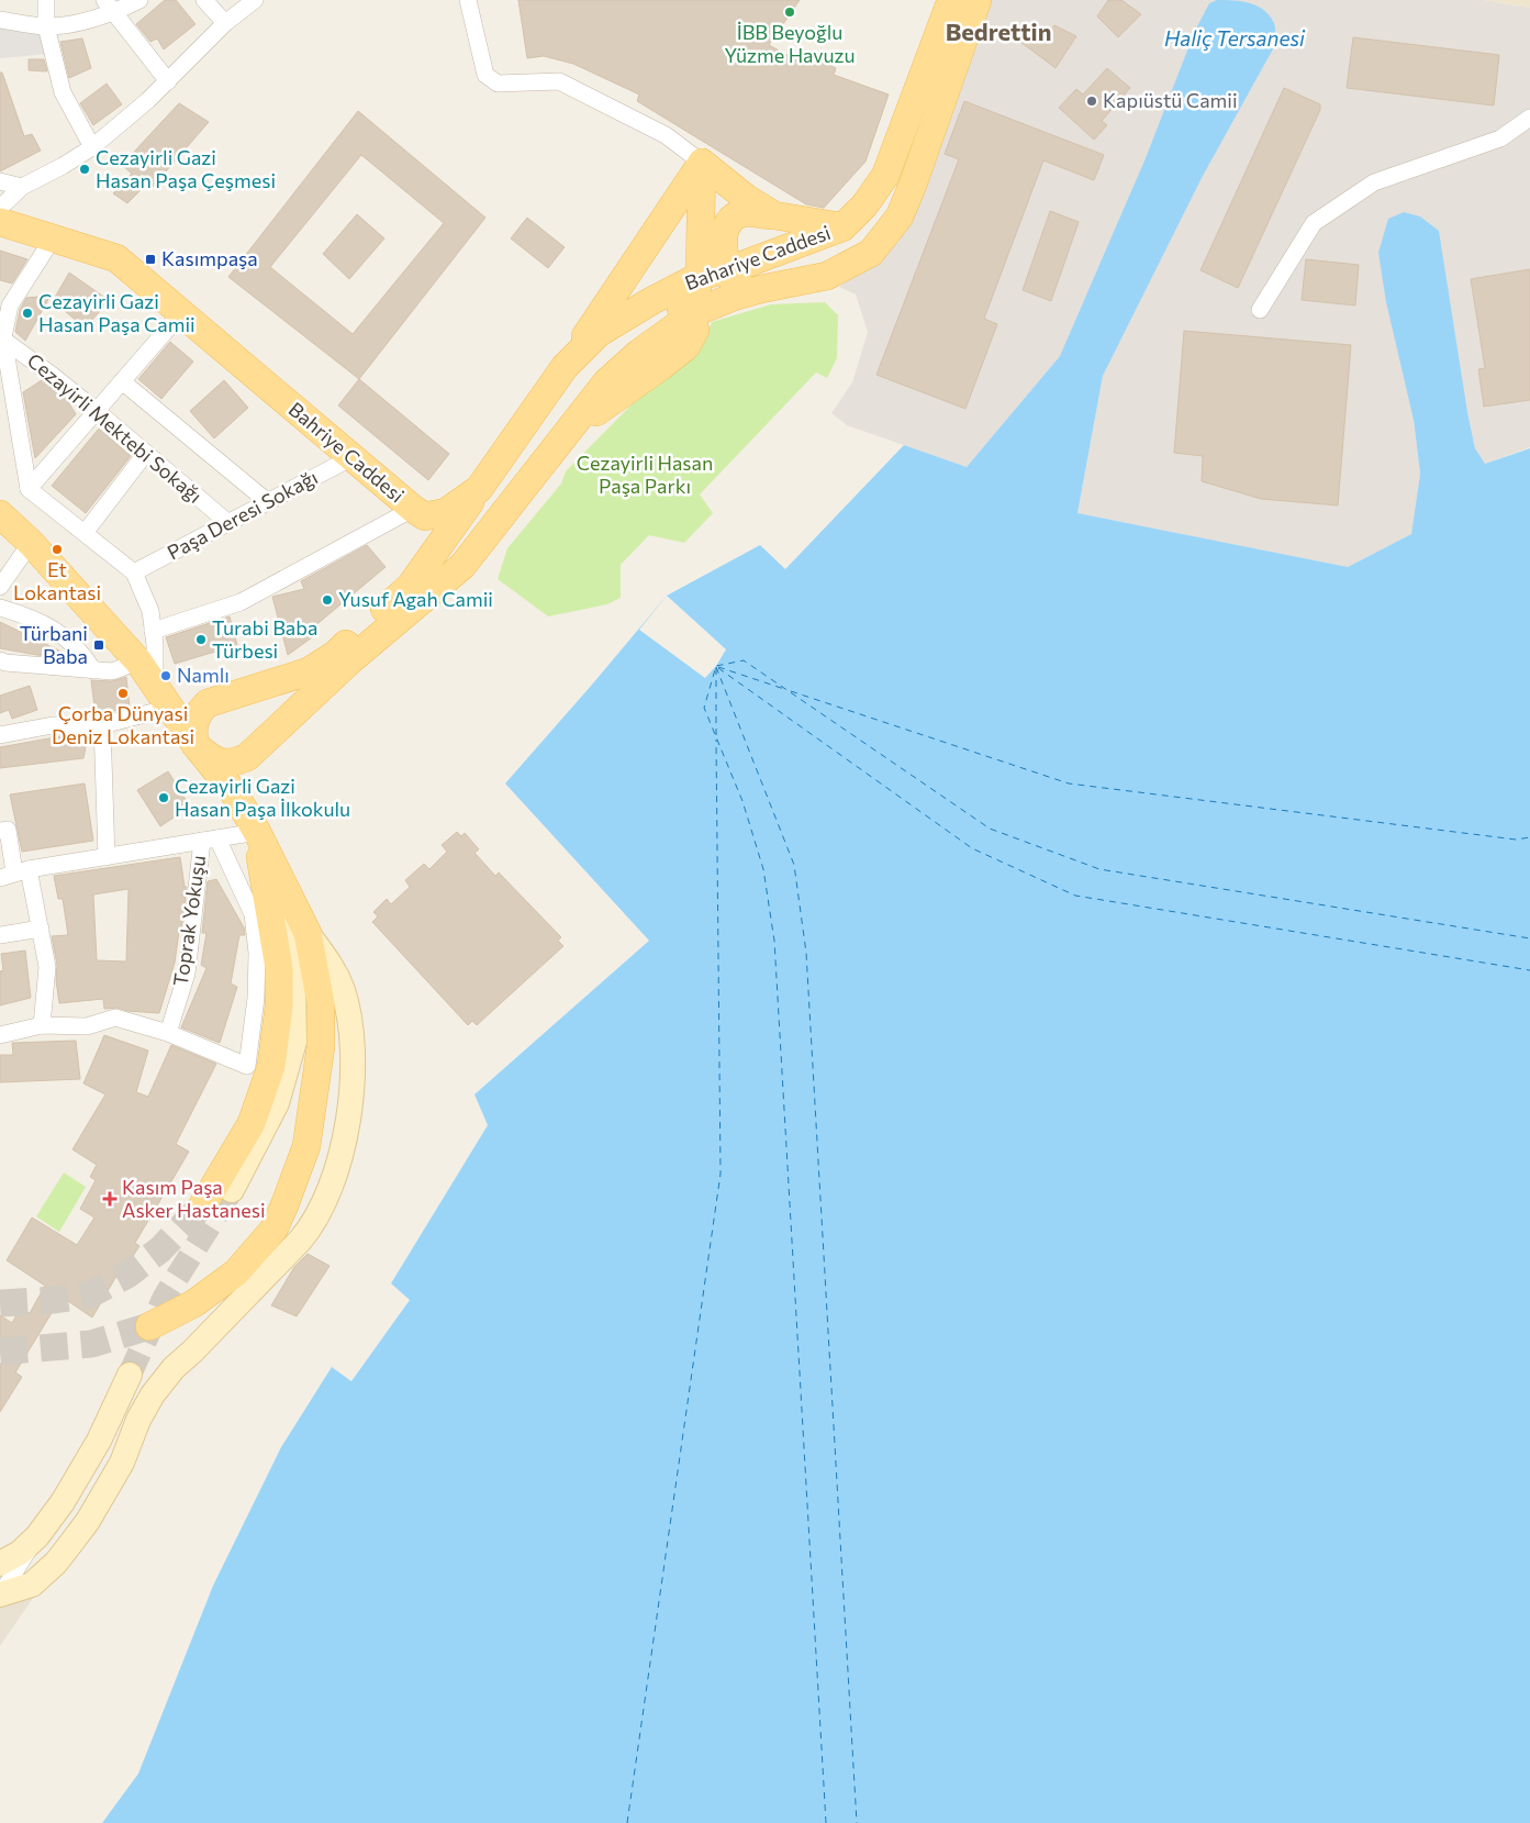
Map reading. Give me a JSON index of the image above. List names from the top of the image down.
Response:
{
  "streets": {
    "main road": ["Bahariye Caddesi", "Bahriye Caddesi"],
    "street": ["Cezayirli Mektebi Sokağı", "Paşa Deresi Sokağı", "Toprak Yokuşu"]
  },
  "crossings": [
    ["Bahariye Caddesi", "Bahriye Caddesi"],
    ["Cezayirli Mektebi Sokağı", "Paşa Deresi Sokağı"],
    ["Bahriye Caddesi", "Paşa Deresi Sokağı"]
  ],
  "districts": ["Bedrettin"],
  "water": ["Haliç Tersanesi"],
  "parks": ["Cezayirli Hasan Paşa Parkı"],
  "places": {
    "other": [
      "İBB Beyoğlu Yüzme Havuzu",
      "Kapıüstü Camii",
      "Cezayirli Gazi Hasan Paşa Çeşmesi",
      "Cezayirli Gazi Hasan Paşa Camii",
      "Et Lokantasi",
      "Yusuf Agah Camii",
      "Turabi Baba Türbesi",
      "Namlı",
      "Çorba Dünyasi Deniz Lokantasi",
      "Cezayirli Gazi Hasan Paşa İlkokulu"
    ],
    "transit": ["Kasımpaşa", "Türbani Baba"],
    "health": ["Kasım Paşa Asker Hastanesi"]
  }
}
